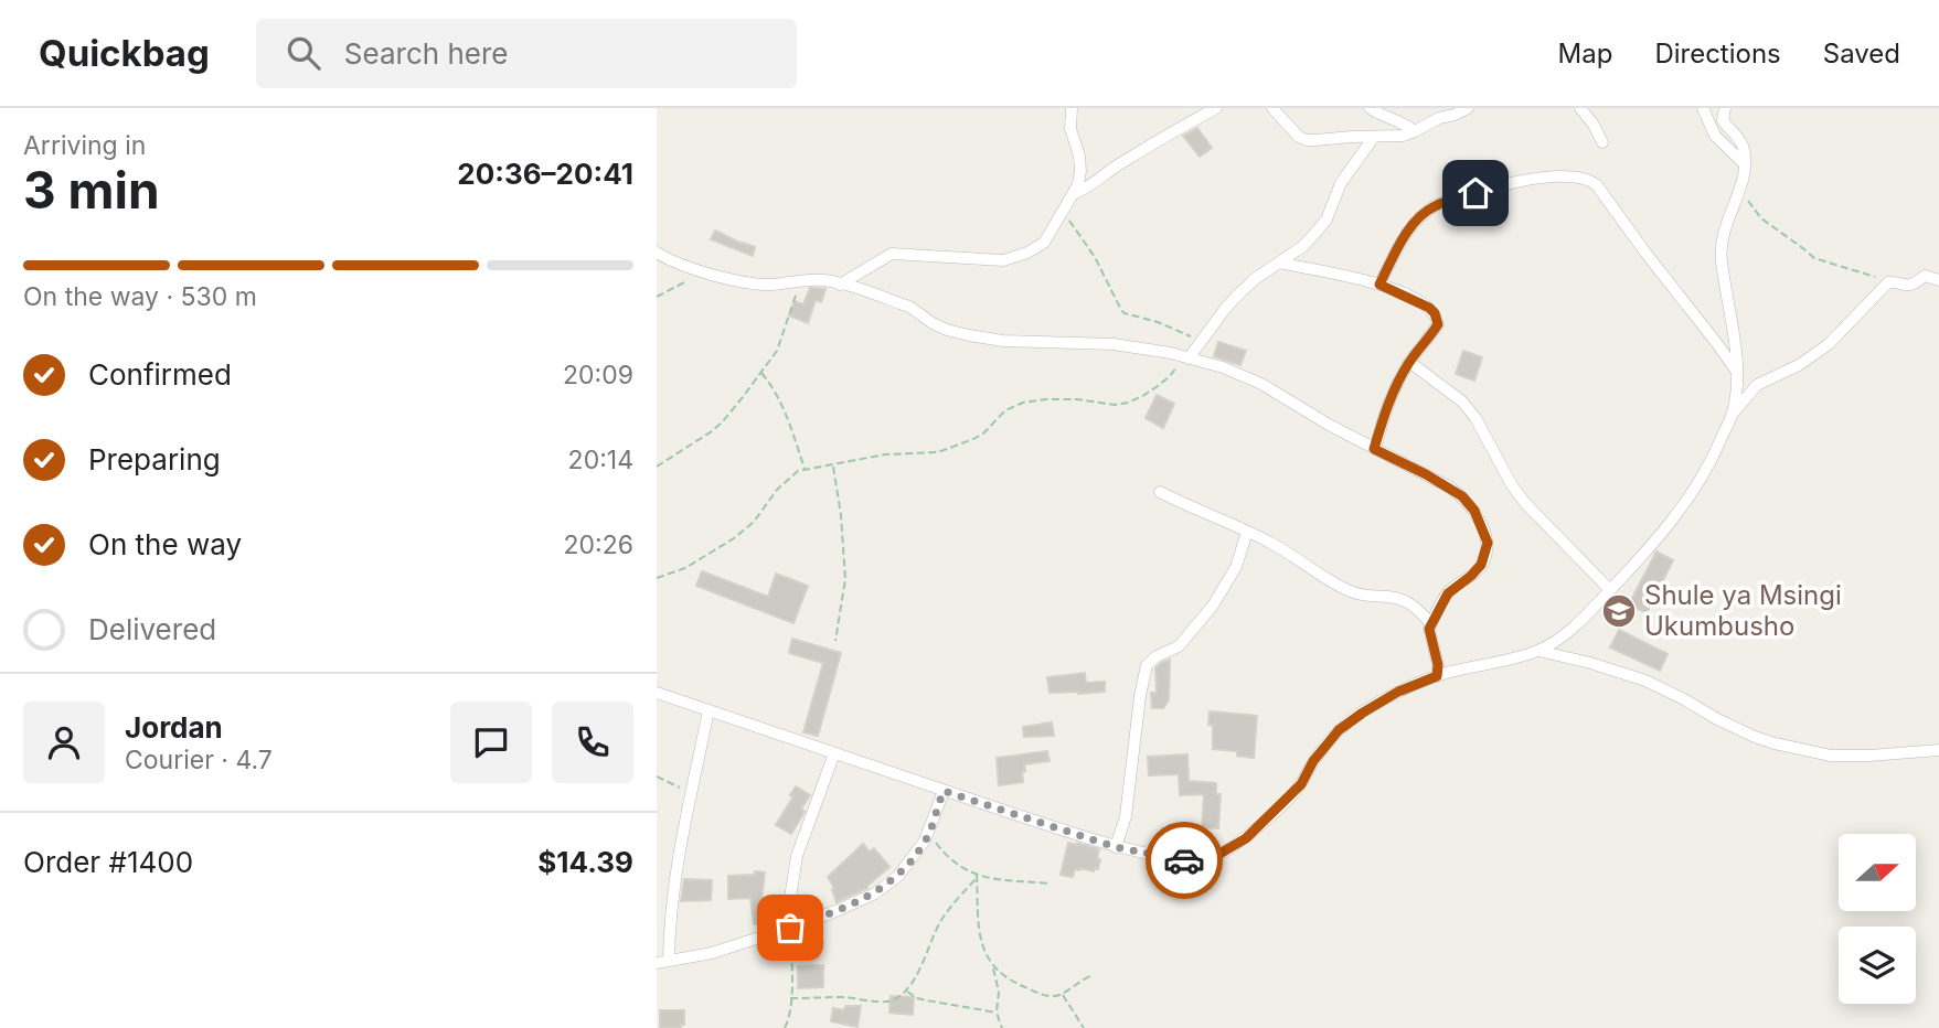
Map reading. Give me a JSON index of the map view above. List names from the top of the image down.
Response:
{
  "places": {
    "school or university": ["Shule ya Msingi Ukumbusho"]
  },
  "north": "right",
  "page": {
    "header": "Quickbag",
    "search": "Search here",
    "nav": ["Map", "Directions", "Saved"],
    "heading": ["3 min", "Arriving in", "20:36–20:41"],
    "panel": [
      "Jordan",
      "Courier · 4.7",
      "Order #1400",
      "$14.39"
    ],
    "bar": "On the way · 530 m",
    "list": [
      ["Confirmed", "20:09"],
      ["Preparing", "20:14"],
      ["On the way", "20:26"],
      "Delivered"
    ]
  }
}
